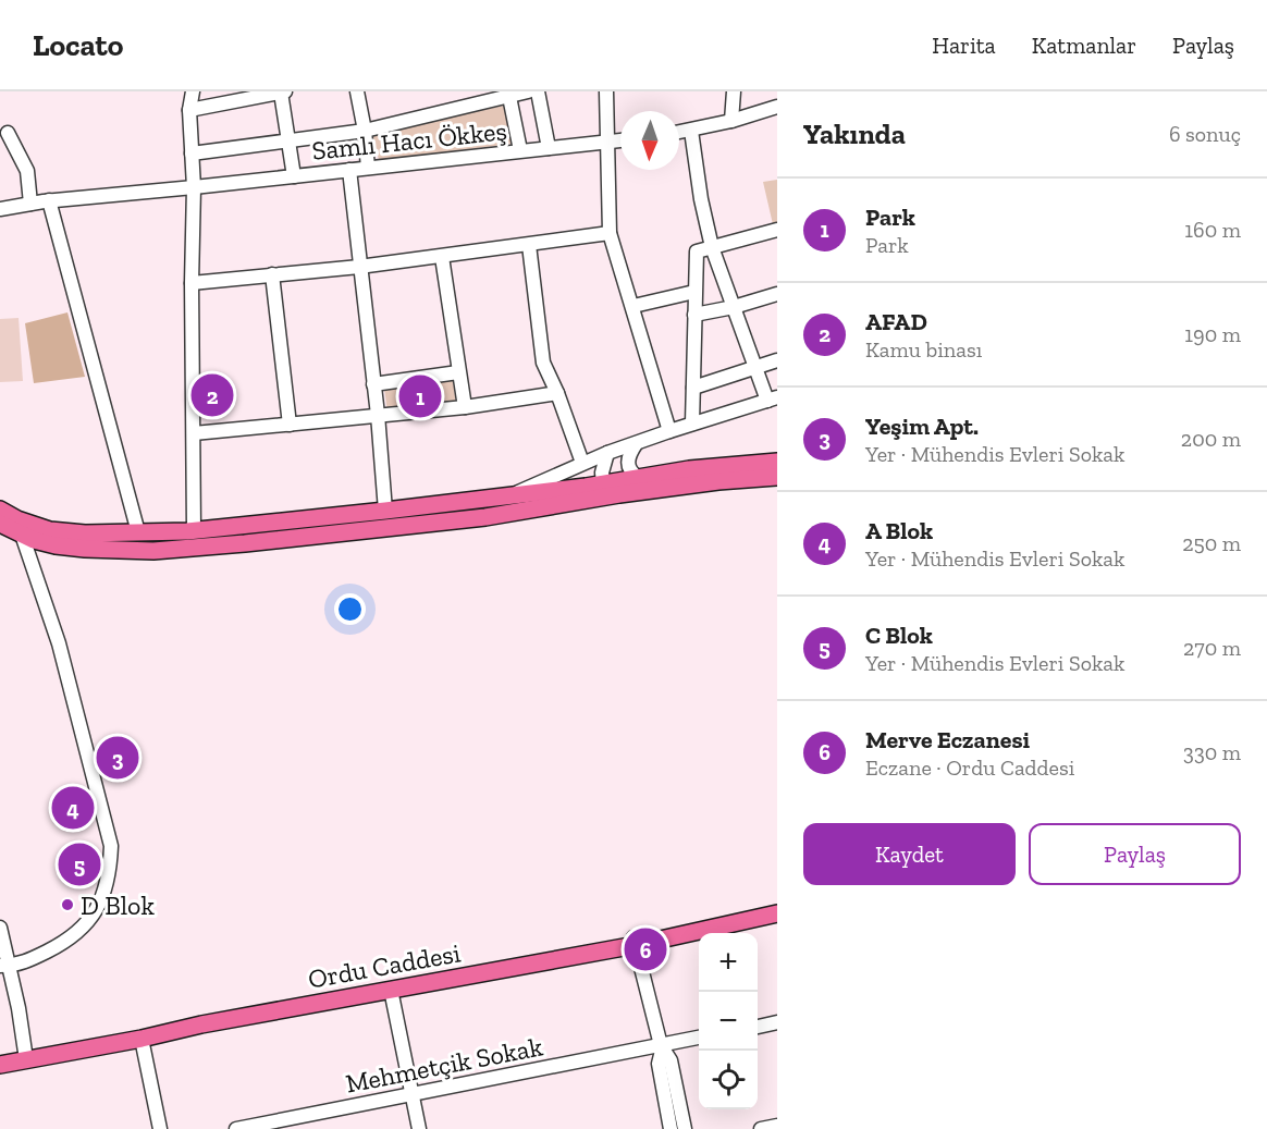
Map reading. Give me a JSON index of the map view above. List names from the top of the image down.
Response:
{
  "streets": {
    "main road": ["Ordu Caddesi"],
    "street": ["Samlı Hacı Ökkeş", "Mehmetçik Sokak"]
  },
  "places": ["D Blok"],
  "north": "bottom",
  "page": {
    "header": "Locato",
    "nav": ["Harita", "Katmanlar", "Paylaş"],
    "heading": ["Yakında", "6 sonuç"],
    "list": [
      {
        "mark": "1",
        "name": "Park",
        "note": "Park",
        "value": "160 m"
      },
      {
        "mark": "2",
        "name": "AFAD",
        "note": "Kamu binası",
        "value": "190 m"
      },
      {
        "mark": "3",
        "name": "Yeşim Apt.",
        "note": "Yer · Mühendis Evleri Sokak",
        "value": "200 m"
      },
      {
        "mark": "4",
        "name": "A Blok",
        "note": "Yer · Mühendis Evleri Sokak",
        "value": "250 m"
      },
      {
        "mark": "5",
        "name": "C Blok",
        "note": "Yer · Mühendis Evleri Sokak",
        "value": "270 m"
      },
      {
        "mark": "6",
        "name": "Merve Eczanesi",
        "note": "Eczane · Ordu Caddesi",
        "value": "330 m"
      }
    ],
    "pins": [
      "2",
      "1",
      "3",
      "4",
      "5",
      "6"
    ],
    "buttons": ["Kaydet", "Paylaş"],
    "map_buttons": ["+", "−"]
  }
}
